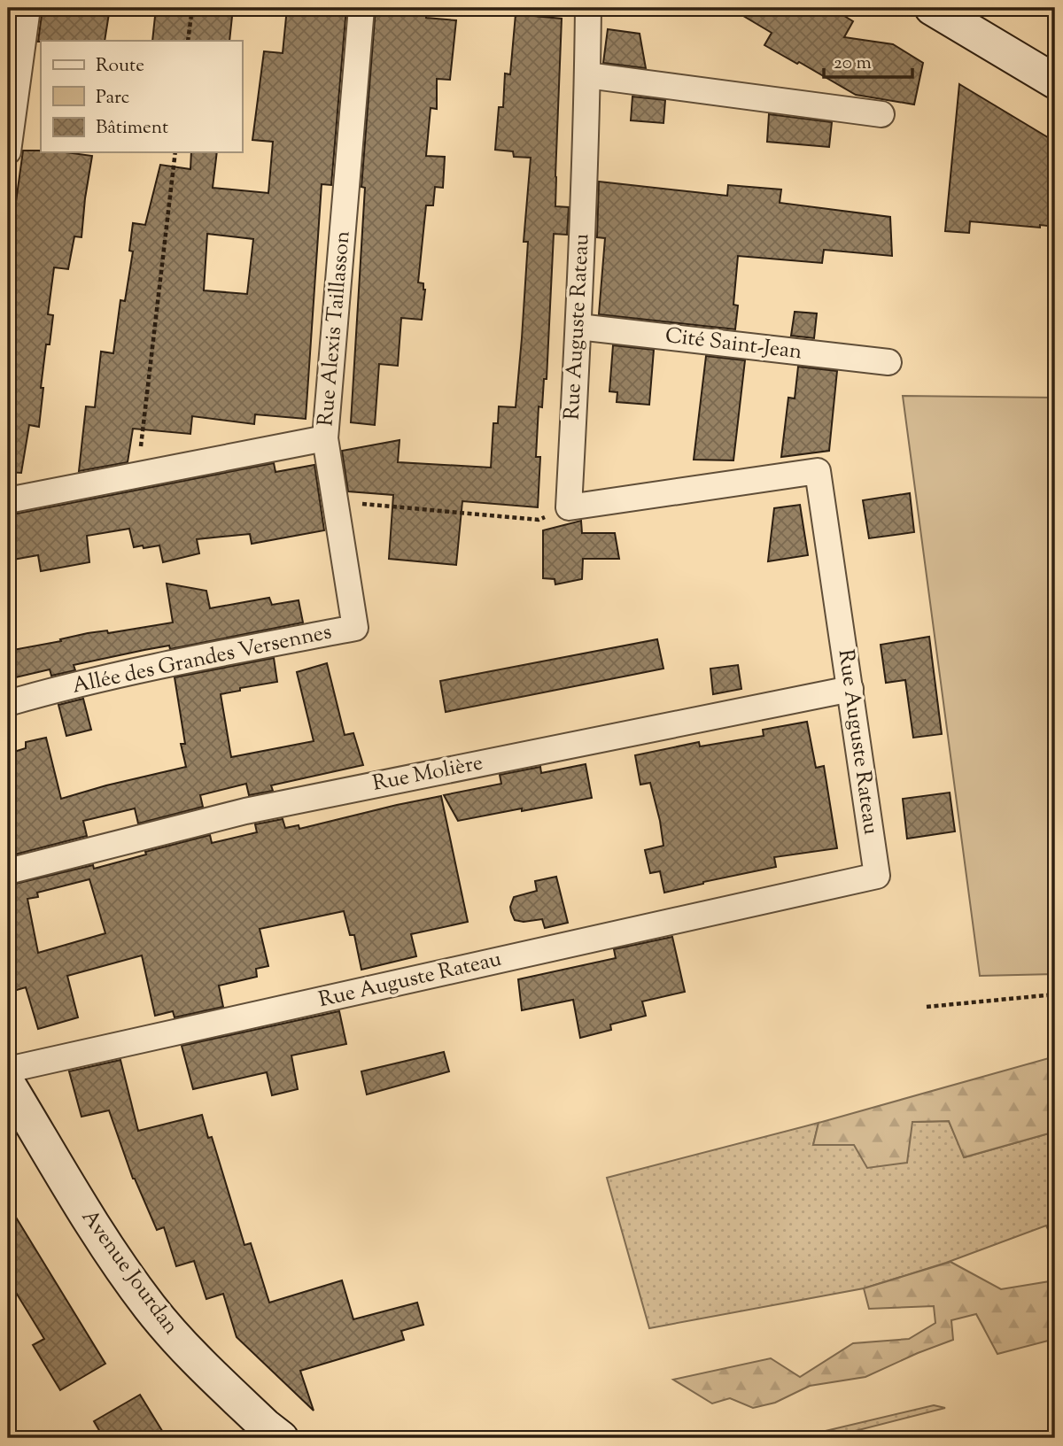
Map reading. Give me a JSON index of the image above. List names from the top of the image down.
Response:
{
  "streets": {
    "main road": ["Avenue Jourdan"],
    "street": [
      "Rue Auguste Rateau",
      "Rue Alexis Taillasson",
      "Cité Saint-Jean",
      "Allée des Grandes Versennes",
      "Rue Molière"
    ]
  },
  "crossings": [
    ["Rue Auguste Rateau", "Cité Saint-Jean"],
    ["Rue Auguste Rateau", "Rue Molière"],
    ["Rue Alexis Taillasson", "Allée des Grandes Versennes"]
  ],
  "legend": ["Route", "Parc", "Bâtiment"],
  "scale_bar": "20 m"
}
